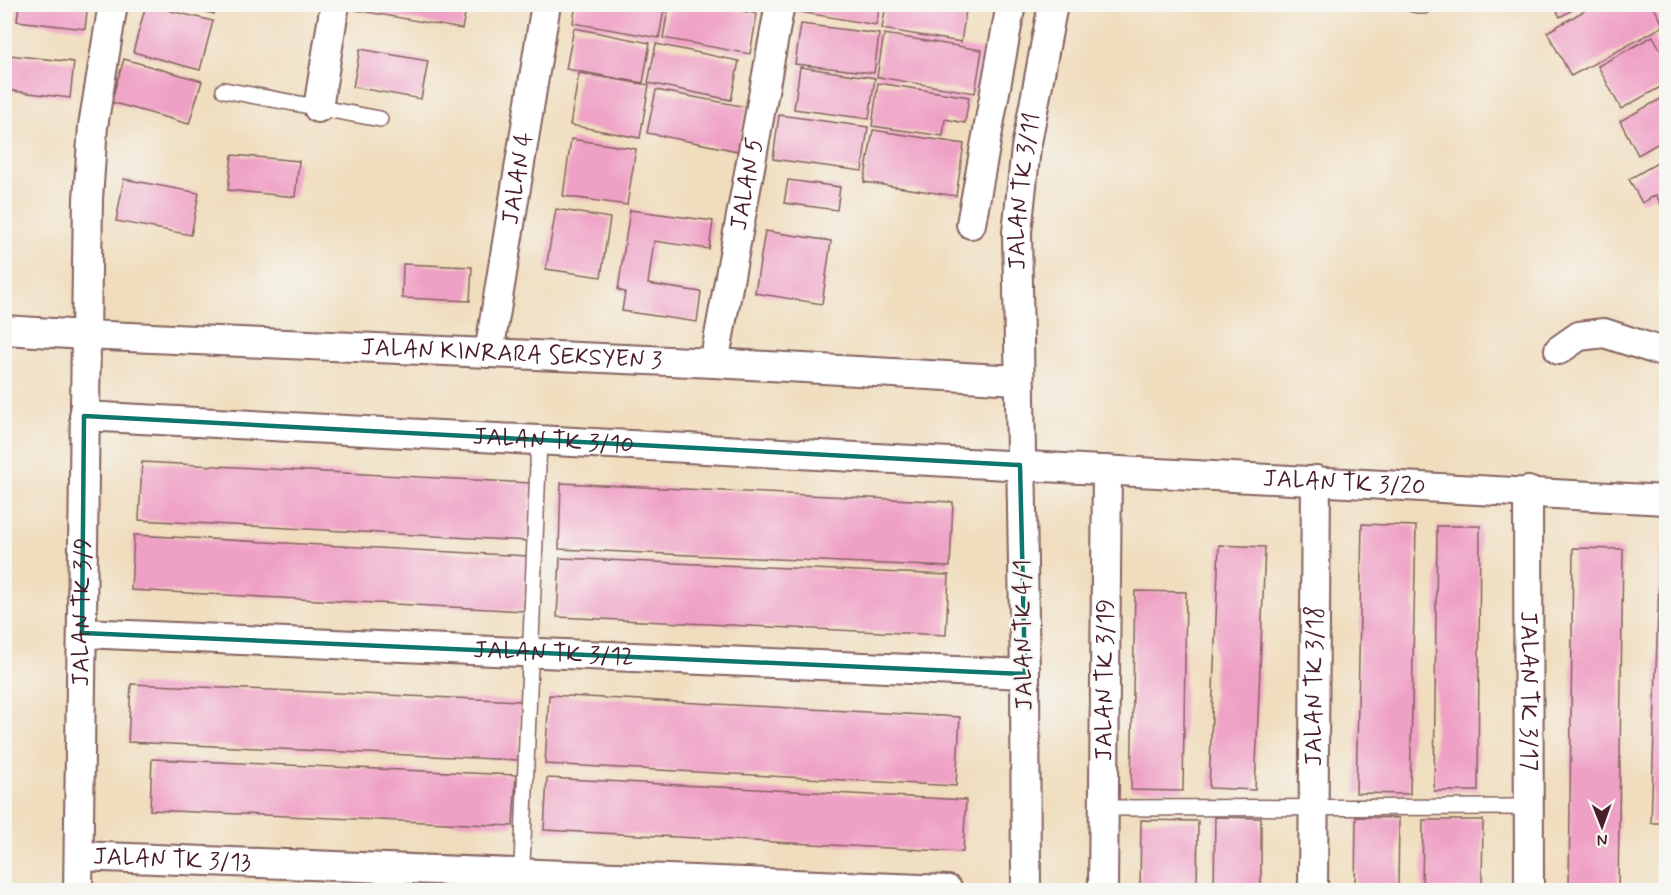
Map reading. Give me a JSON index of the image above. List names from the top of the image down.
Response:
{
  "streets": {
    "street": [
      "JALAN 4",
      "JALAN 5",
      "JALAN TK 3/11",
      "JALAN KINRARA SEKSYEN 3",
      "JALAN TK 3/10",
      "JALAN TK 3/20",
      "JALAN TK 3/9",
      "JALAN TK 4/1",
      "JALAN TK 3/12",
      "JALAN TK 3/19",
      "JALAN TK 3/18",
      "JALAN TK 3/17",
      "JALAN TK 3/13"
    ]
  },
  "crossings": [
    ["JALAN 4", "JALAN KINRARA SEKSYEN 3"],
    ["JALAN 5", "JALAN KINRARA SEKSYEN 3"],
    ["JALAN TK 3/11", "JALAN KINRARA SEKSYEN 3"],
    ["JALAN TK 3/11", "JALAN TK 4/1"],
    ["JALAN KINRARA SEKSYEN 3", "JALAN TK 3/9"],
    ["JALAN KINRARA SEKSYEN 3", "JALAN TK 4/1"],
    ["JALAN TK 3/10", "JALAN TK 3/20"],
    ["JALAN TK 3/10", "JALAN TK 3/9"],
    ["JALAN TK 3/10", "JALAN TK 4/1"],
    ["JALAN TK 3/20", "JALAN TK 4/1"],
    ["JALAN TK 3/20", "JALAN TK 3/19"],
    ["JALAN TK 3/20", "JALAN TK 3/18"],
    ["JALAN TK 3/20", "JALAN TK 3/17"],
    ["JALAN TK 3/9", "JALAN TK 3/12"],
    ["JALAN TK 3/9", "JALAN TK 3/13"],
    ["JALAN TK 4/1", "JALAN TK 3/12"]
  ],
  "north": "bottom"
}
